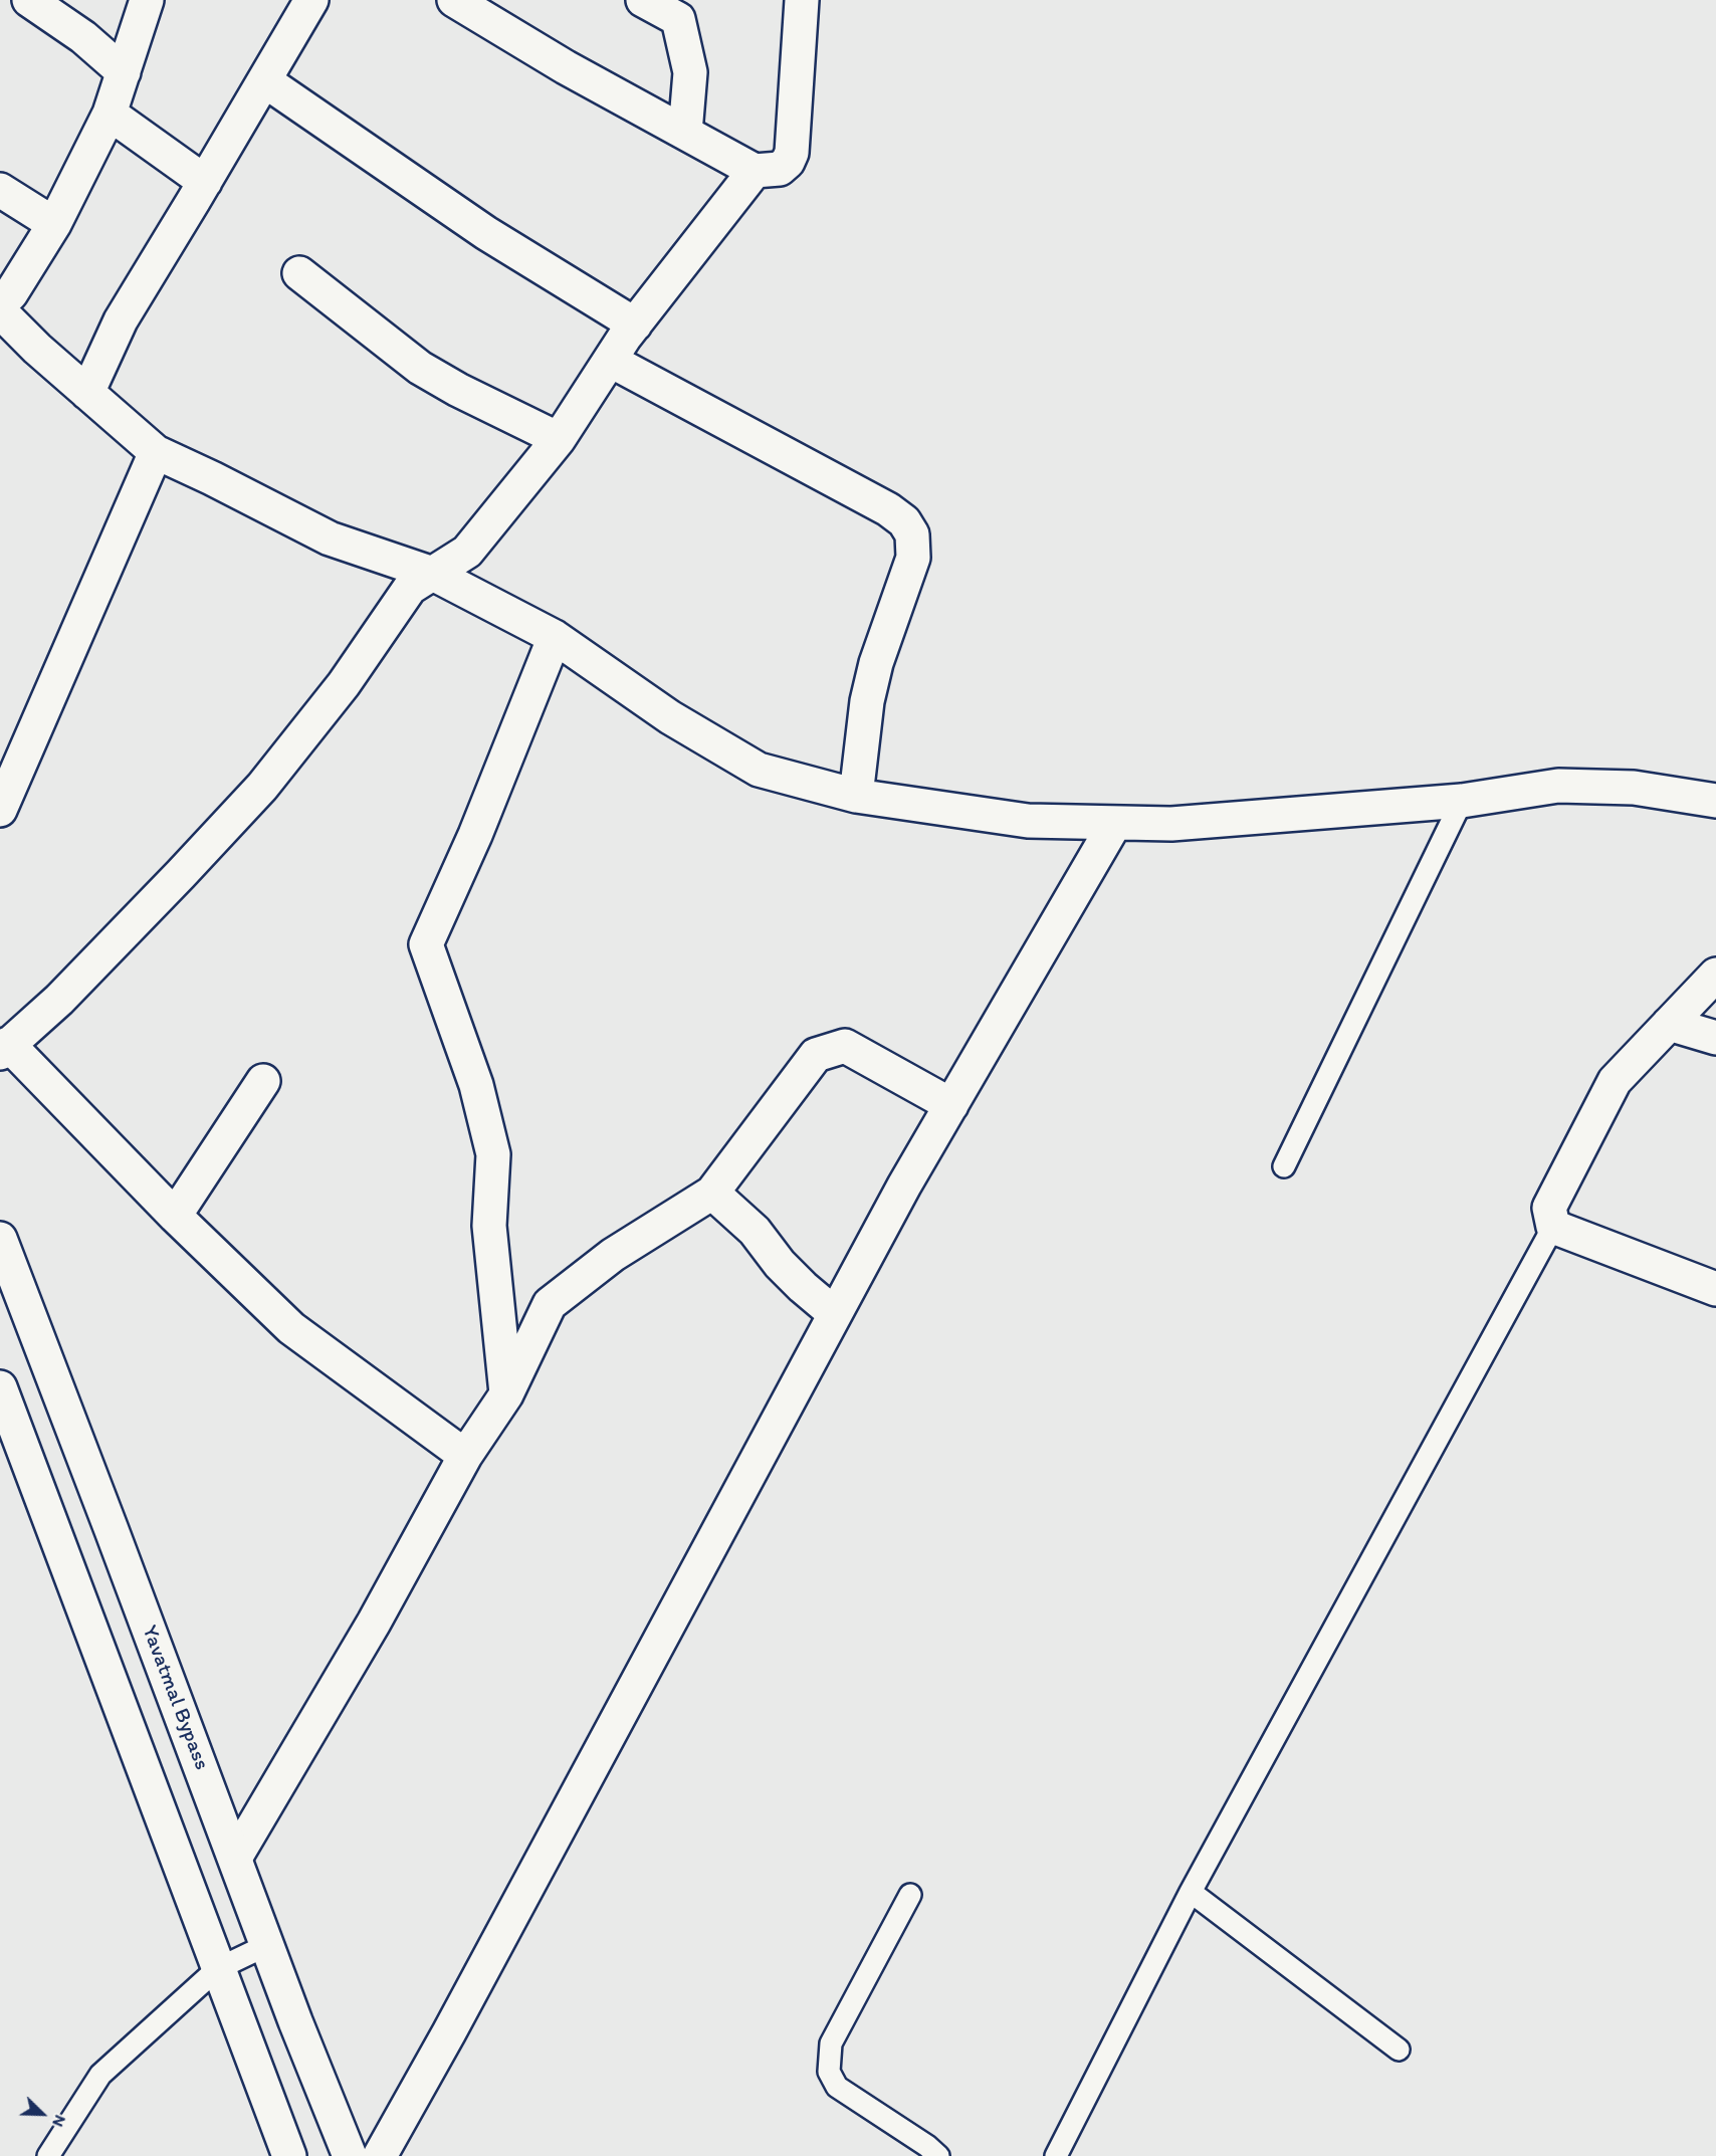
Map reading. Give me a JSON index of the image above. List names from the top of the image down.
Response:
{
  "streets": {
    "street": ["Yavatmal Bypass"]
  },
  "north": "bottom right"
}
